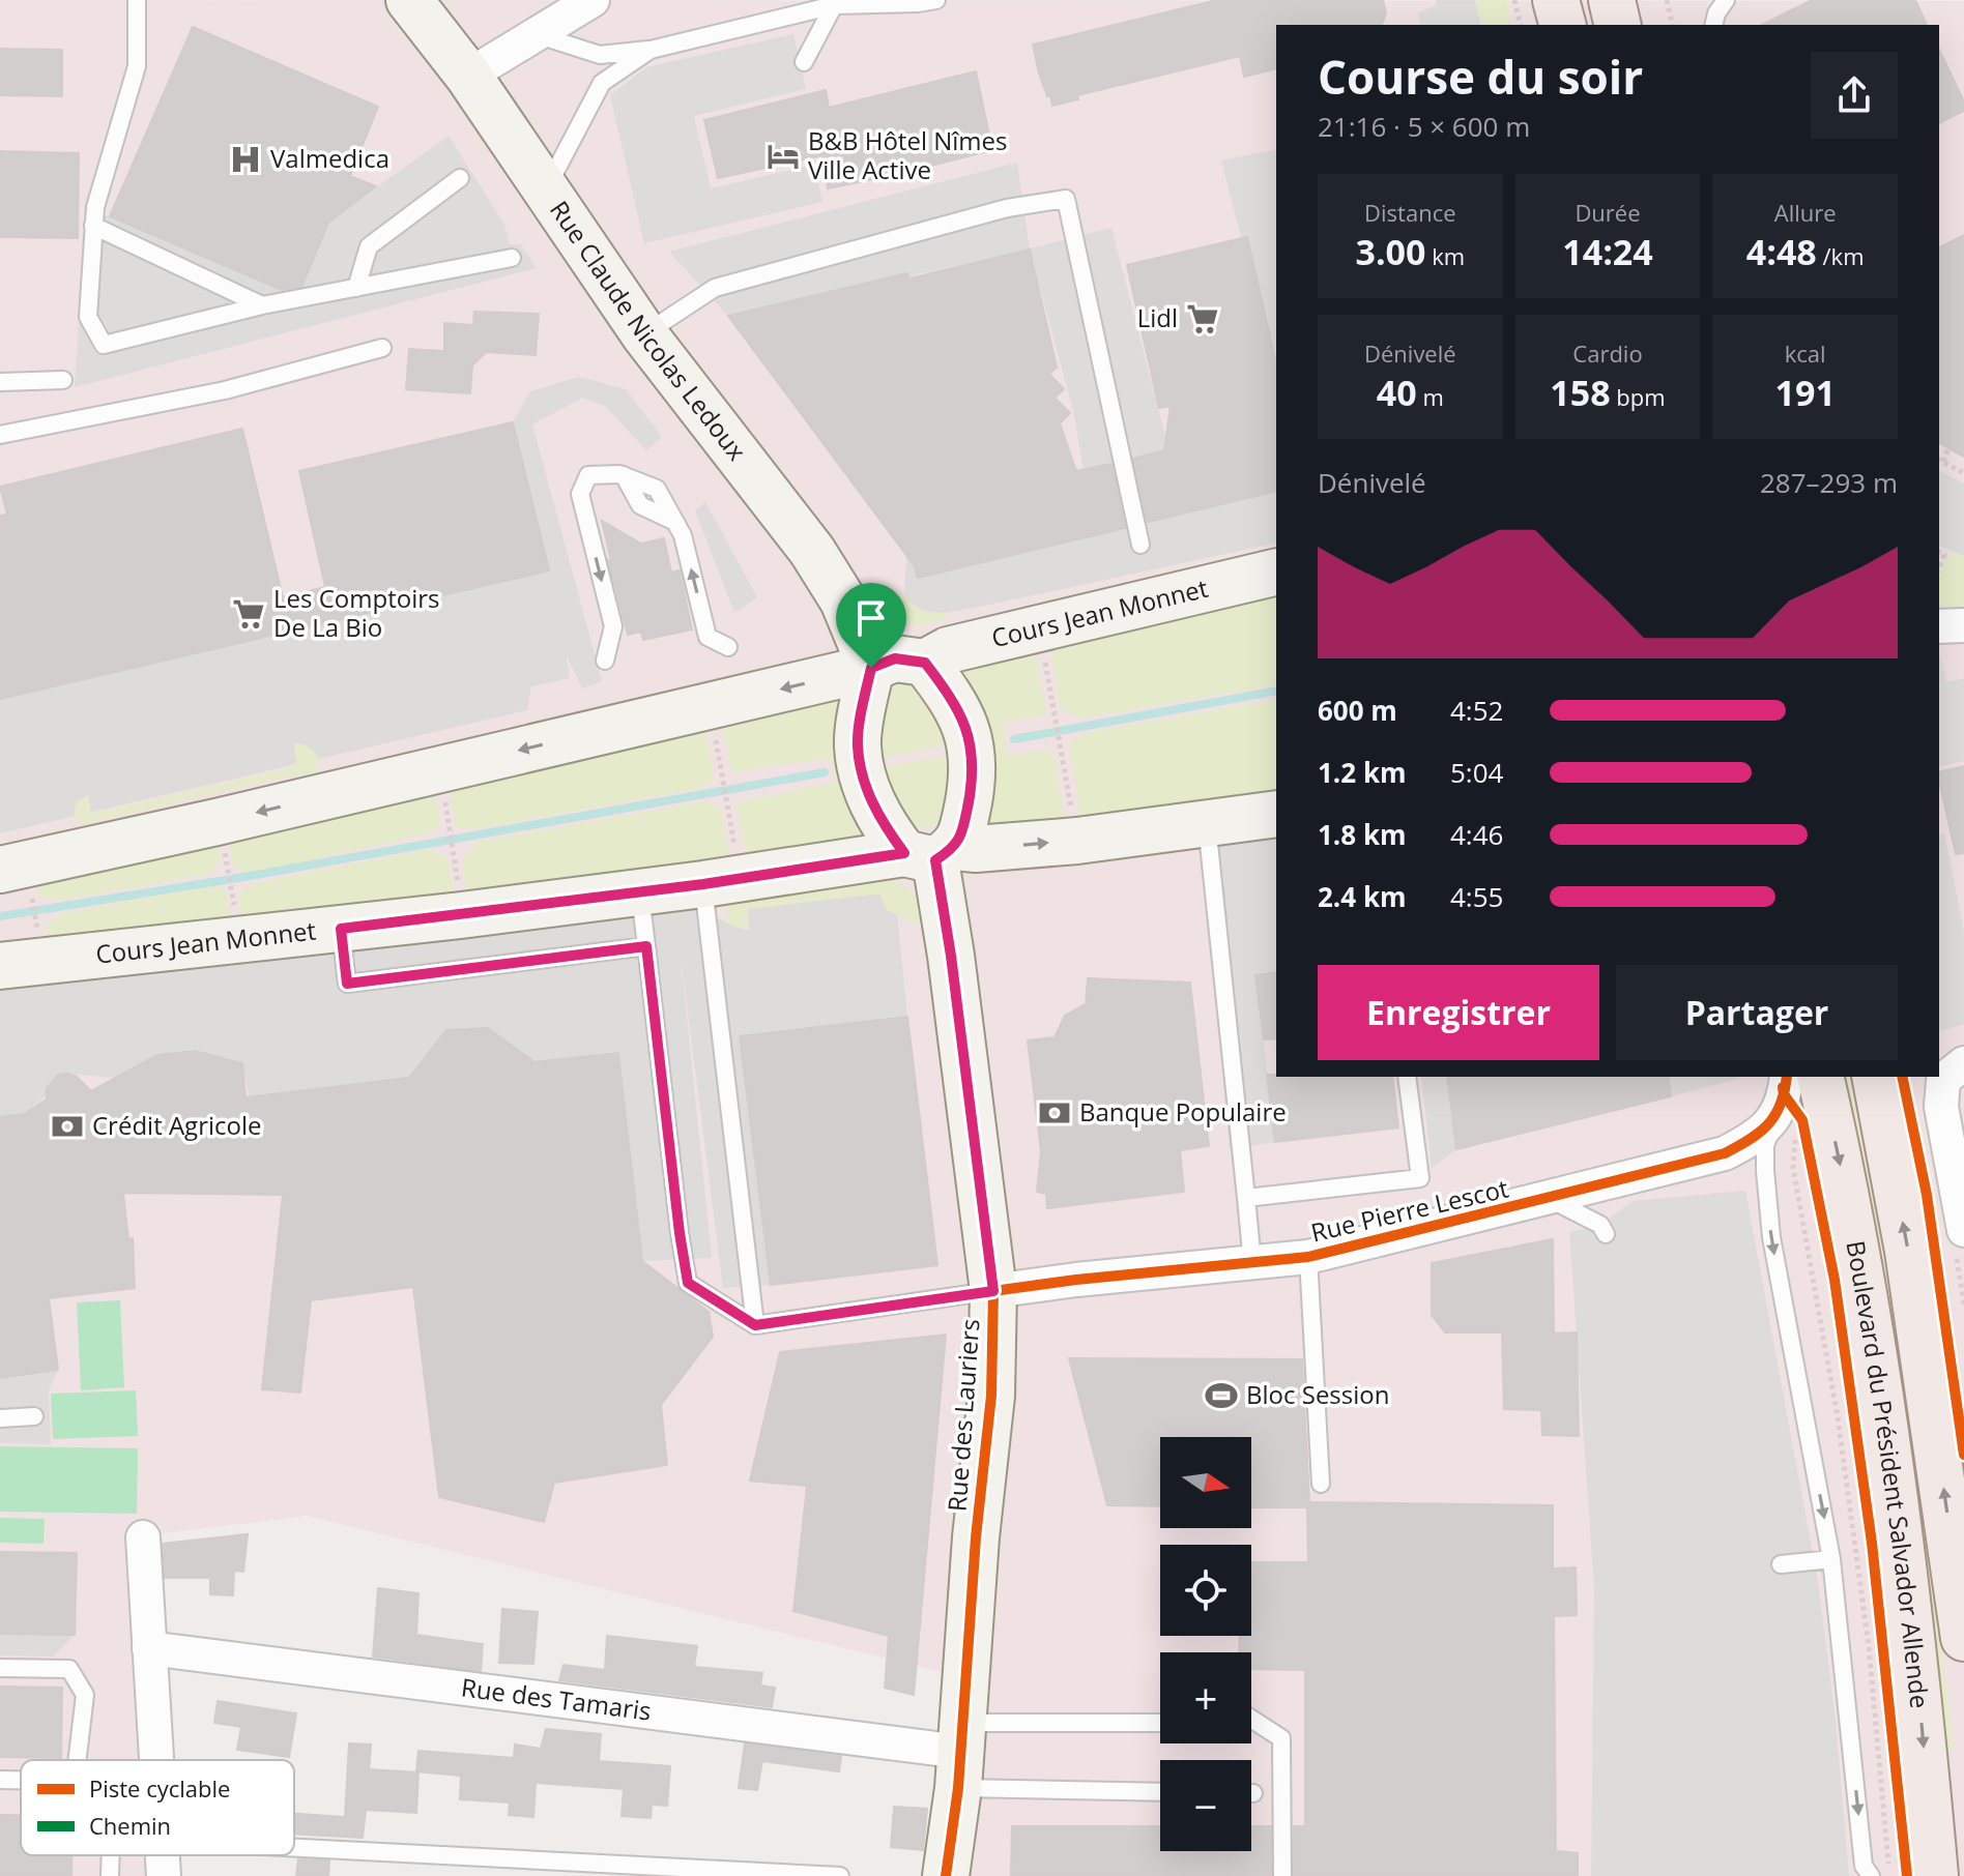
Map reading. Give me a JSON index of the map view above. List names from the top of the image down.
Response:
{
  "streets": {
    "main road": [
      "Rue Claude Nicolas Ledoux",
      "Cours Jean Monnet",
      "Rue des Lauriers",
      "Boulevard du Président Salvador Allende"
    ],
    "street": ["Rue Pierre Lescot", "Rue des Tamaris"]
  },
  "crossings": [
    ["Cours Jean Monnet", "Rue des Lauriers"],
    ["Rue Pierre Lescot", "Rue des Lauriers"],
    ["Rue Pierre Lescot", "Boulevard du Président Salvador Allende"],
    ["Rue des Lauriers", "Rue des Tamaris"]
  ],
  "places": {
    "hotel": ["B&B Hôtel Nîmes Ville Active"],
    "hospital": ["Valmedica"],
    "supermarket": ["Lidl", "Les Comptoirs De La Bio"],
    "bank": ["Banque Populaire", "Crédit Agricole"],
    "sports": ["Bloc Session"]
  },
  "legend": ["Piste cyclable", "Chemin"],
  "north": "right",
  "page": {
    "heading": ["Course du soir", "21:16 · 5 × 600 m"],
    "stats": [
      ["Distance", "3.00 km"],
      ["Durée", "14:24"],
      ["Allure", "4:48 /km"],
      ["Dénivelé", "40 m"],
      ["Cardio", "158 bpm"],
      ["kcal", "191"]
    ],
    "chart": ["Dénivelé", "287–293 m"],
    "list": [
      {
        "name": "600 m",
        "note": "4:52"
      },
      {
        "name": "1.2 km",
        "note": "5:04"
      },
      {
        "name": "1.8 km",
        "note": "4:46"
      },
      {
        "name": "2.4 km",
        "note": "4:55"
      }
    ],
    "buttons": ["Enregistrer", "Partager"],
    "map_buttons": ["+", "−"]
  }
}
